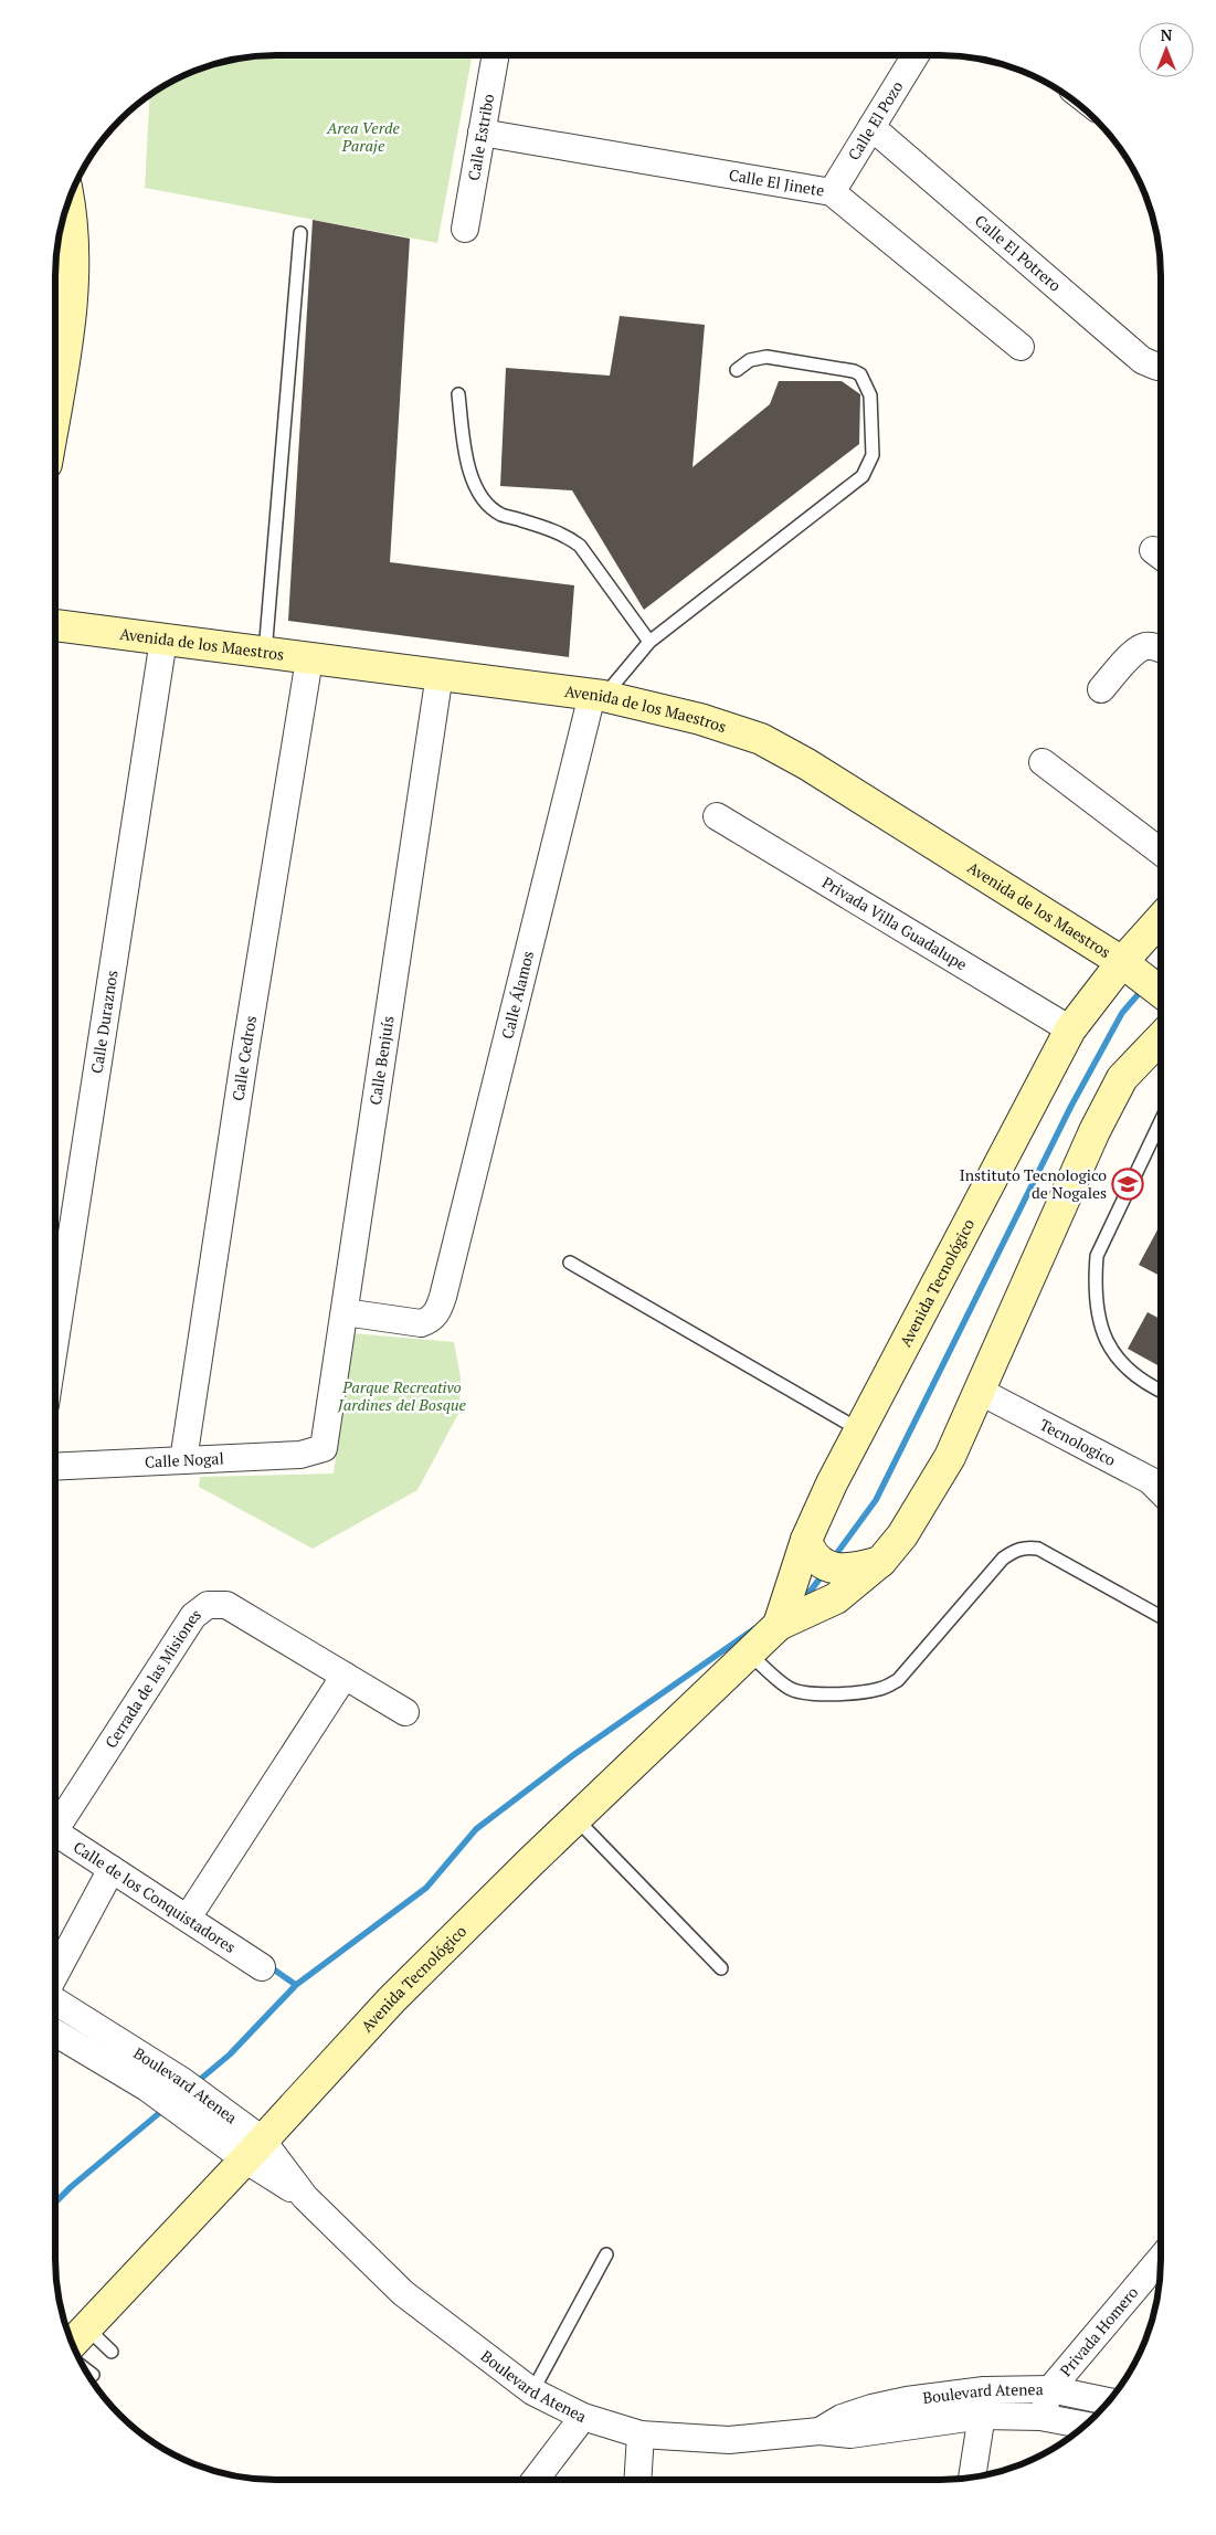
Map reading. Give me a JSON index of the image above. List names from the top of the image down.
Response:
{
  "streets": {
    "main road": ["Avenida de los Maestros", "Avenida Tecnológico"],
    "street": [
      "Calle El Pozo",
      "Calle Estribo",
      "Calle El Jinete",
      "Calle El Potrero",
      "Privada Villa Guadalupe",
      "Calle Álamos",
      "Calle Duraznos",
      "Calle Cedros",
      "Calle Benjuís",
      "Tecnologico",
      "Calle Nogal",
      "Cerrada de las Misiones",
      "Calle de los Conquistadores",
      "Boulevard Atenea",
      "Privada Homero"
    ]
  },
  "crossings": [
    ["Calle El Pozo", "Calle El Jinete"],
    ["Calle El Pozo", "Calle El Potrero"],
    ["Calle Estribo", "Calle El Jinete"],
    ["Avenida de los Maestros", "Calle Álamos"],
    ["Avenida de los Maestros", "Calle Duraznos"],
    ["Avenida de los Maestros", "Calle Cedros"],
    ["Avenida de los Maestros", "Calle Benjuís"],
    ["Avenida de los Maestros", "Avenida Tecnológico"],
    ["Privada Villa Guadalupe", "Avenida Tecnológico"],
    ["Calle Álamos", "Calle Benjuís"],
    ["Calle Cedros", "Calle Nogal"],
    ["Calle Benjuís", "Calle Nogal"],
    ["Avenida Tecnológico", "Tecnologico"],
    ["Avenida Tecnológico", "Boulevard Atenea"],
    ["Boulevard Atenea", "Privada Homero"]
  ],
  "parks": ["Area Verde Paraje", "Parque Recreativo Jardines del Bosque"],
  "places": {
    "school or university": ["Instituto Tecnologico de Nogales"]
  },
  "north": "top"
}
